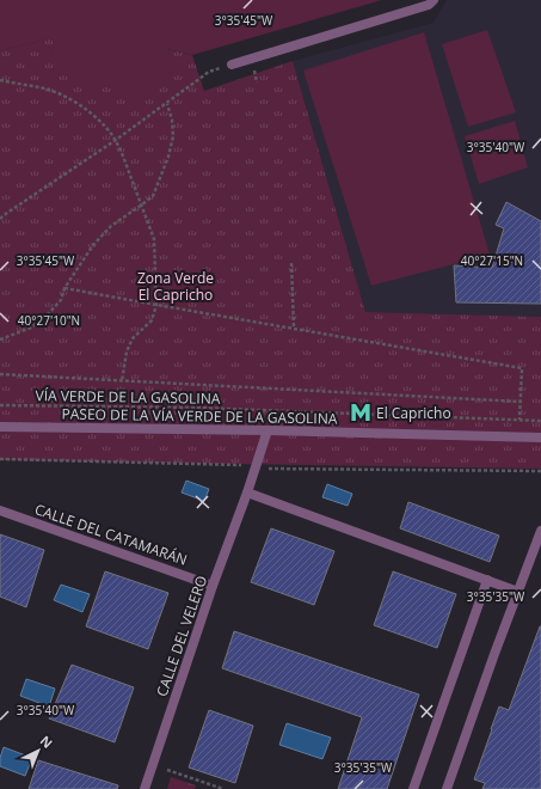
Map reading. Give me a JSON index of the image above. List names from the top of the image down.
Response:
{
  "streets": {
    "street": ["PASEO DE LA VÍA VERDE DE LA GASOLINA", "CALLE DEL CATAMARÁN", "CALLE DEL VELERO"],
    "path": ["VÍA VERDE DE LA GASOLINA"]
  },
  "crossings": [
    ["PASEO DE LA VÍA VERDE DE LA GASOLINA", "CALLE DEL VELERO"],
    ["CALLE DEL CATAMARÁN", "CALLE DEL VELERO"]
  ],
  "parks": ["Zona Verde El Capricho"],
  "places": {
    "metro station": ["El Capricho"]
  },
  "north": "top right",
  "coordinates": [
    "3°35'45\"W",
    "3°35'40\"W",
    "40°27'15\"N",
    "40°27'10\"N",
    "3°35'35\"W"
  ]
}
